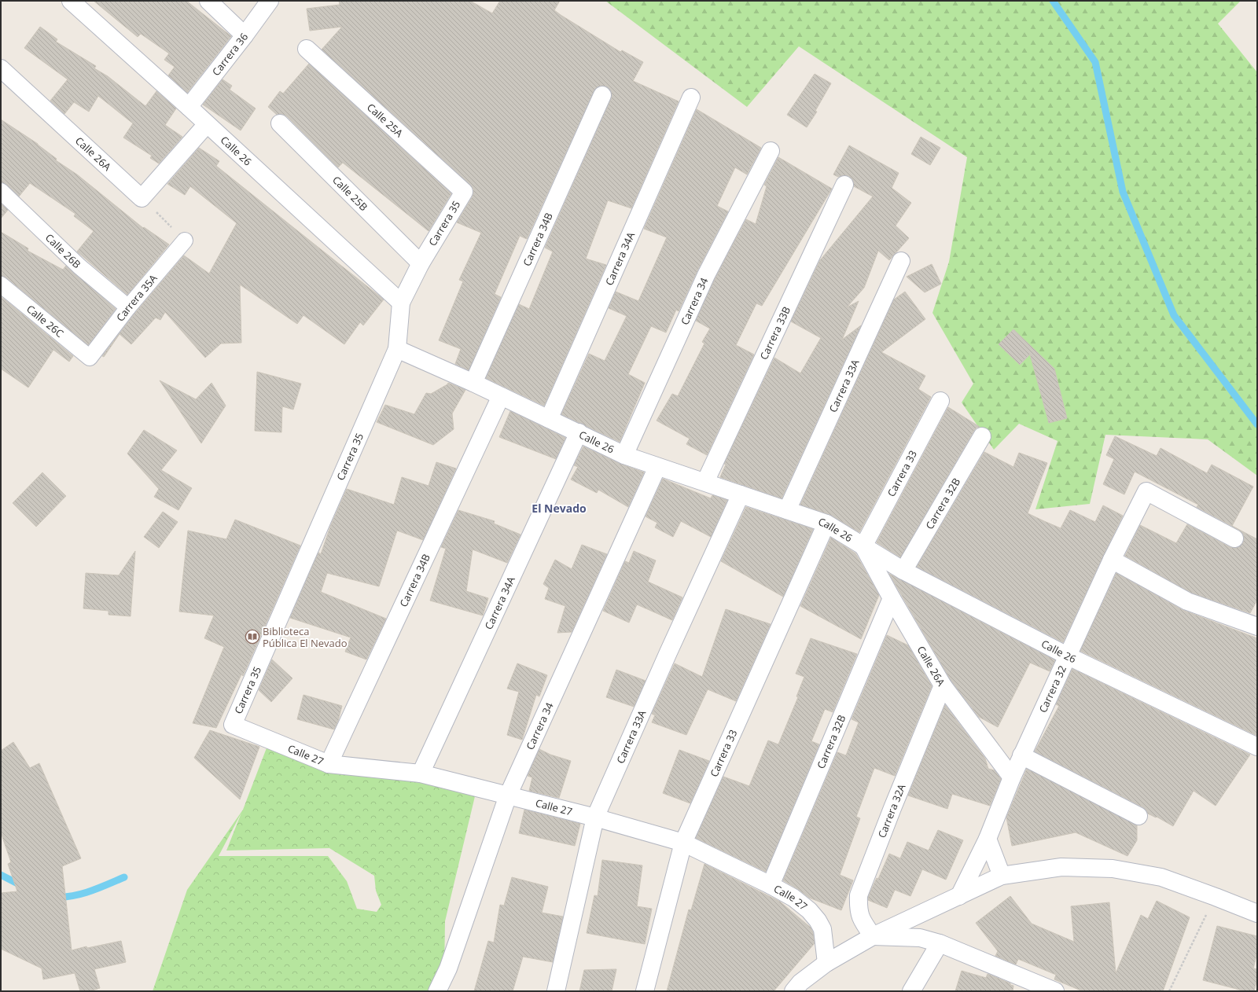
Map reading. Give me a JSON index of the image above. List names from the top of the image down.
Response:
{
  "streets": {
    "street": [
      "Carrera 36",
      "Calle 25A",
      "Calle 26",
      "Calle 26A",
      "Calle 25B",
      "Carrera 35",
      "Carrera 34B",
      "Calle 26B",
      "Carrera 34A",
      "Carrera 35A",
      "Carrera 34",
      "Calle 26C",
      "Carrera 33B",
      "Carrera 33A",
      "Carrera 33",
      "Carrera 32B",
      "Carrera 32",
      "Calle 27",
      "Carrera 32A"
    ]
  },
  "crossings": [
    ["Carrera 36", "Calle 26"],
    ["Calle 25A", "Carrera 35"],
    ["Calle 26", "Calle 26A"],
    ["Calle 26", "Carrera 35"],
    ["Calle 26", "Carrera 34B"],
    ["Calle 26", "Carrera 34A"],
    ["Calle 26", "Carrera 34"],
    ["Calle 26", "Carrera 33B"],
    ["Calle 26", "Carrera 33A"],
    ["Calle 26", "Carrera 33"],
    ["Calle 26", "Carrera 32B"],
    ["Calle 26", "Carrera 32"],
    ["Calle 26A", "Carrera 33"],
    ["Calle 26A", "Carrera 32B"],
    ["Calle 26A", "Carrera 32"],
    ["Calle 26A", "Carrera 32A"],
    ["Calle 25B", "Carrera 35"],
    ["Carrera 35", "Calle 27"],
    ["Carrera 34B", "Calle 27"],
    ["Calle 26B", "Carrera 35A"],
    ["Carrera 34A", "Calle 27"],
    ["Carrera 35A", "Calle 26C"],
    ["Carrera 34", "Calle 27"],
    ["Carrera 33A", "Calle 27"],
    ["Carrera 33", "Calle 27"],
    ["Carrera 32B", "Calle 27"]
  ],
  "districts": ["El Nevado"],
  "places": {
    "library": ["Biblioteca Pública El Nevado"]
  }
}
